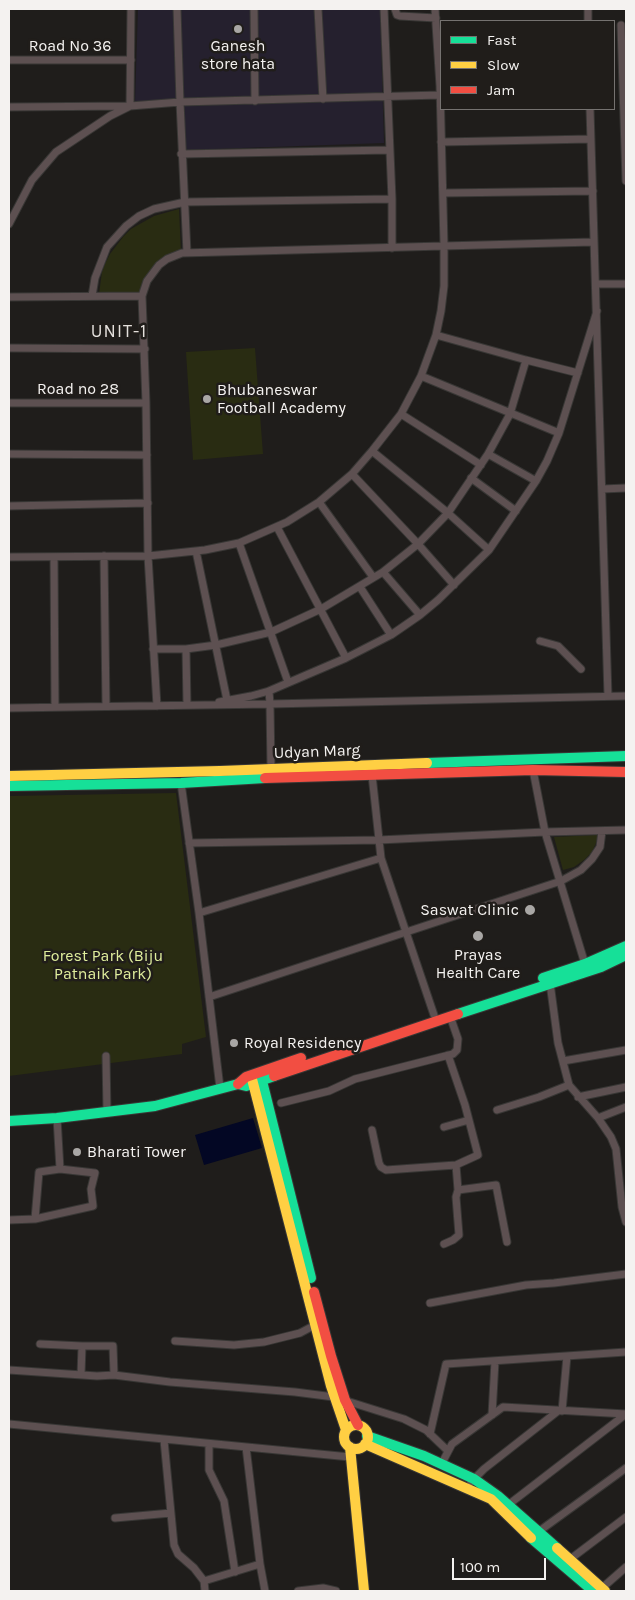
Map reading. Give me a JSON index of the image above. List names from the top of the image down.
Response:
{
  "streets": {
    "street": ["Road No 36", "Road no 28", "Udyan Marg"]
  },
  "districts": ["UNIT-1"],
  "parks": ["Forest Park (Biju Patnaik Park)"],
  "places": [
    "Ganesh store hata",
    "Bhubaneswar Football Academy",
    "Saswat Clinic",
    "Prayas Health Care",
    "Royal Residency",
    "Bharati Tower"
  ],
  "legend": ["Fast", "Slow", "Jam"],
  "scale_bar": "100 m"
}
